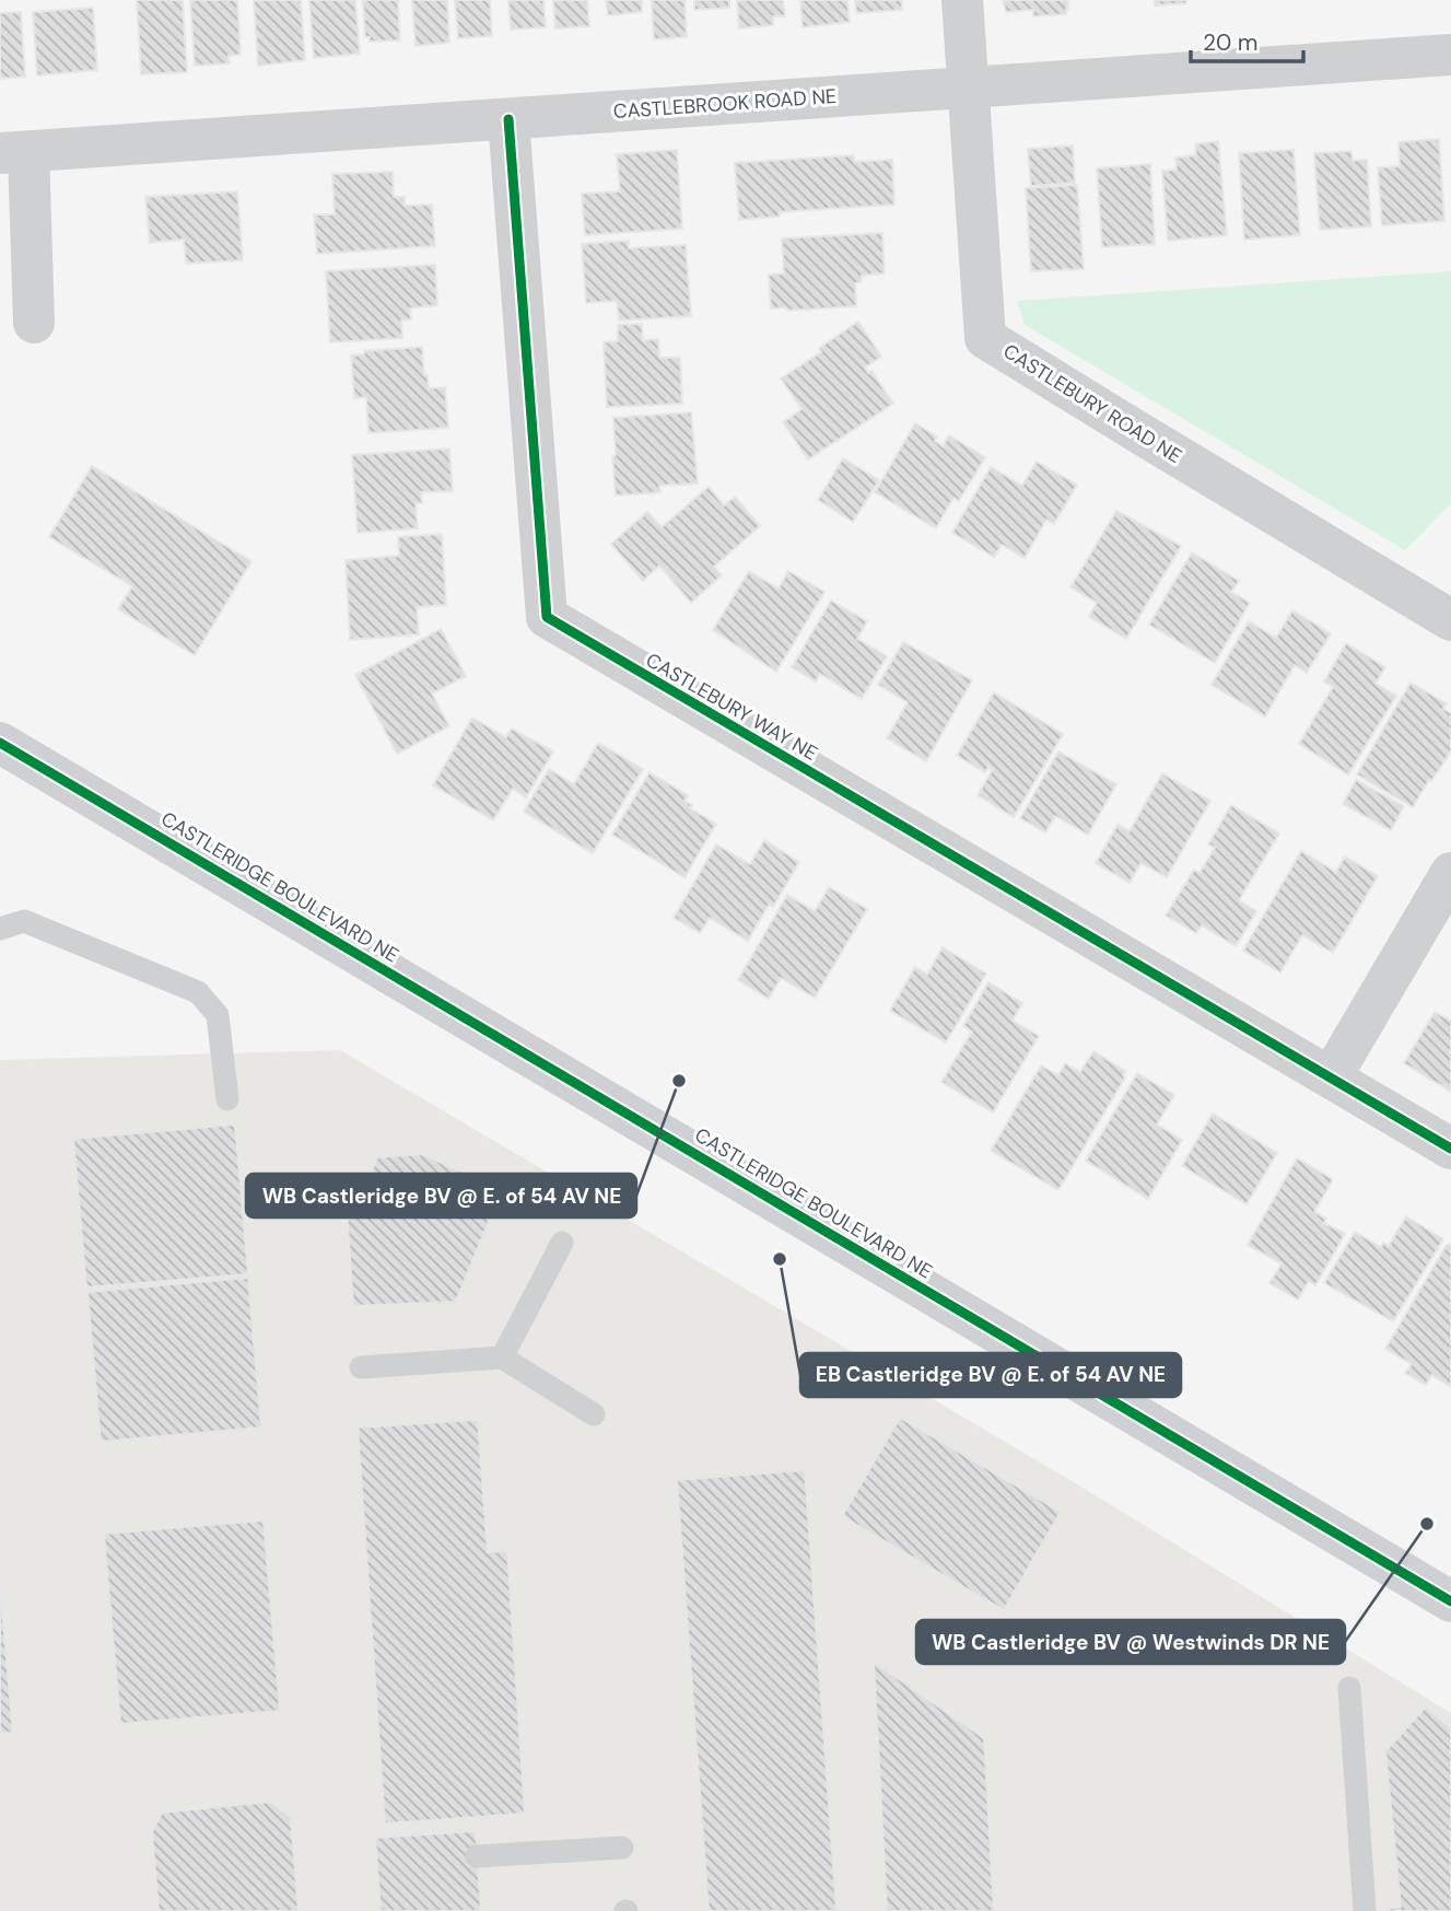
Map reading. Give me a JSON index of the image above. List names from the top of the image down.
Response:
{
  "streets": {
    "street": [
      "CASTLEBROOK ROAD NE",
      "CASTLEBURY ROAD NE",
      "CASTLEBURY WAY NE",
      "CASTLERIDGE BOULEVARD NE"
    ]
  },
  "crossings": [
    ["CASTLEBROOK ROAD NE", "CASTLEBURY ROAD NE"],
    ["CASTLEBROOK ROAD NE", "CASTLEBURY WAY NE"]
  ],
  "places": ["WB Castleridge BV @ E. of 54 AV NE", "EB Castleridge BV @ E. of 54 AV NE", "WB Castleridge BV @ Westwinds DR NE"],
  "scale_bar": "20 m"
}
